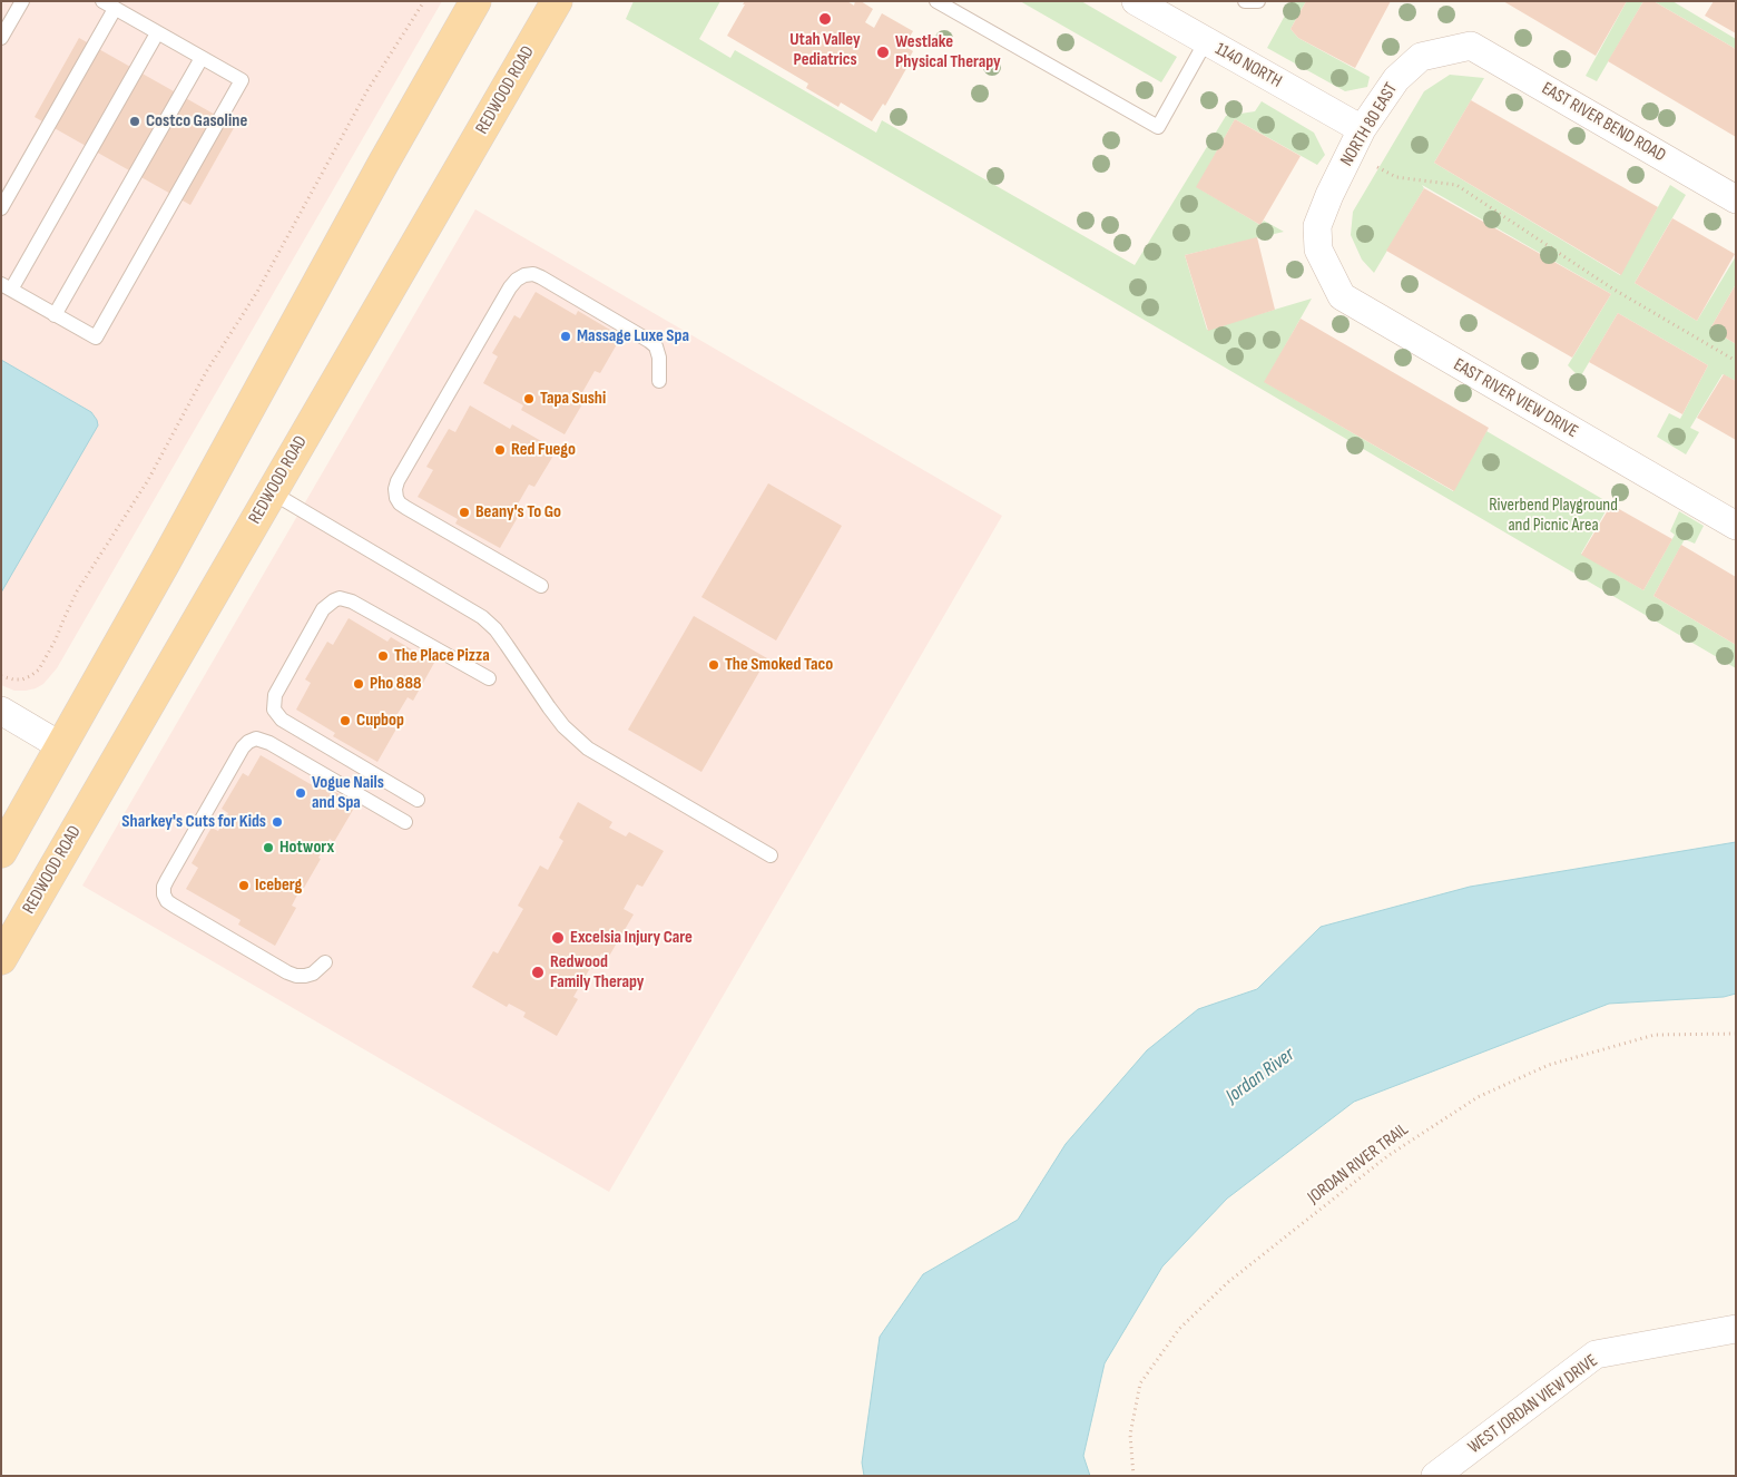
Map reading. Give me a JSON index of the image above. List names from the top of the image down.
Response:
{
  "streets": {
    "main road": ["REDWOOD ROAD"],
    "street": [
      "1140 NORTH",
      "EAST RIVER BEND ROAD",
      "NORTH 80 EAST",
      "EAST RIVER VIEW DRIVE",
      "WEST JORDAN VIEW DRIVE"
    ],
    "path": ["JORDAN RIVER TRAIL"]
  },
  "crossings": [
    ["1140 NORTH", "NORTH 80 EAST"],
    ["EAST RIVER BEND ROAD", "NORTH 80 EAST"],
    ["NORTH 80 EAST", "EAST RIVER VIEW DRIVE"]
  ],
  "water": ["Jordan River"],
  "parks": ["Riverbend Playground and Picnic Area"],
  "places": [
    "Utah Valley Pediatrics",
    "Westlake Physical Therapy",
    "Costco Gasoline",
    "Massage Luxe Spa",
    "Tapa Sushi",
    "Red Fuego",
    "Beany's To Go",
    "The Place Pizza",
    "The Smoked Taco",
    "Pho 888",
    "Cupbop",
    "Vogue Nails and Spa",
    "Sharkey's Cuts for Kids",
    "Hotworx",
    "Iceberg",
    "Excelsia Injury Care",
    "Redwood Family Therapy"
  ]
}
